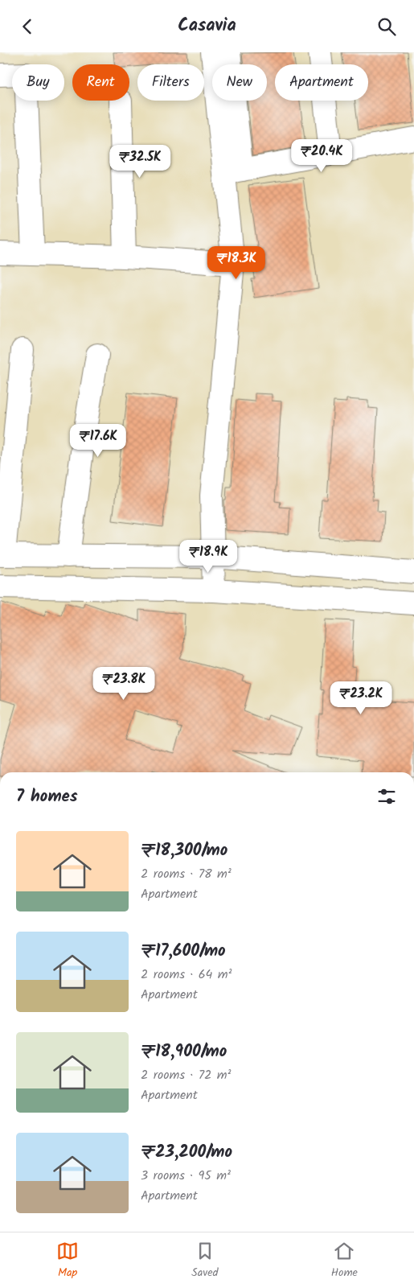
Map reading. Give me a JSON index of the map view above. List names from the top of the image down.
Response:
{
  "page": {
    "header": "Casavia",
    "chip": [
      "Buy",
      "Rent",
      "Filters",
      "New",
      "Apartment"
    ],
    "price": [
      "₹20.4K",
      "₹32.5K",
      "₹18.3K",
      "₹17.6K",
      "₹18.9K",
      "₹23.8K",
      "₹23.2K"
    ],
    "heading": "7 homes",
    "list": [
      {
        "name": "₹18,300/mo",
        "note": "2 rooms · 78 m² · Apartment"
      },
      {
        "name": "₹17,600/mo",
        "note": "2 rooms · 64 m² · Apartment"
      },
      {
        "name": "₹18,900/mo",
        "note": "2 rooms · 72 m² · Apartment"
      },
      {
        "name": "₹23,200/mo",
        "note": "3 rooms · 95 m² · Apartment"
      }
    ],
    "tabs": ["Map", "Saved", "Home"]
  }
}
